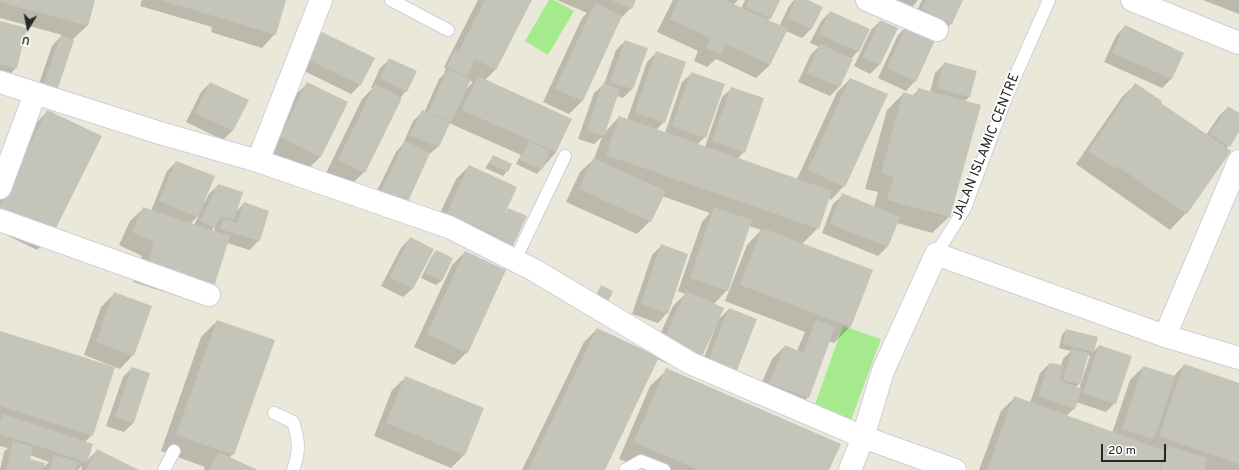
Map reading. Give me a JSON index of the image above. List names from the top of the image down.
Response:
{
  "streets": {
    "street": ["JALAN ISLAMIC CENTRE"]
  },
  "scale_bar": "20 m",
  "north": "bottom"
}
